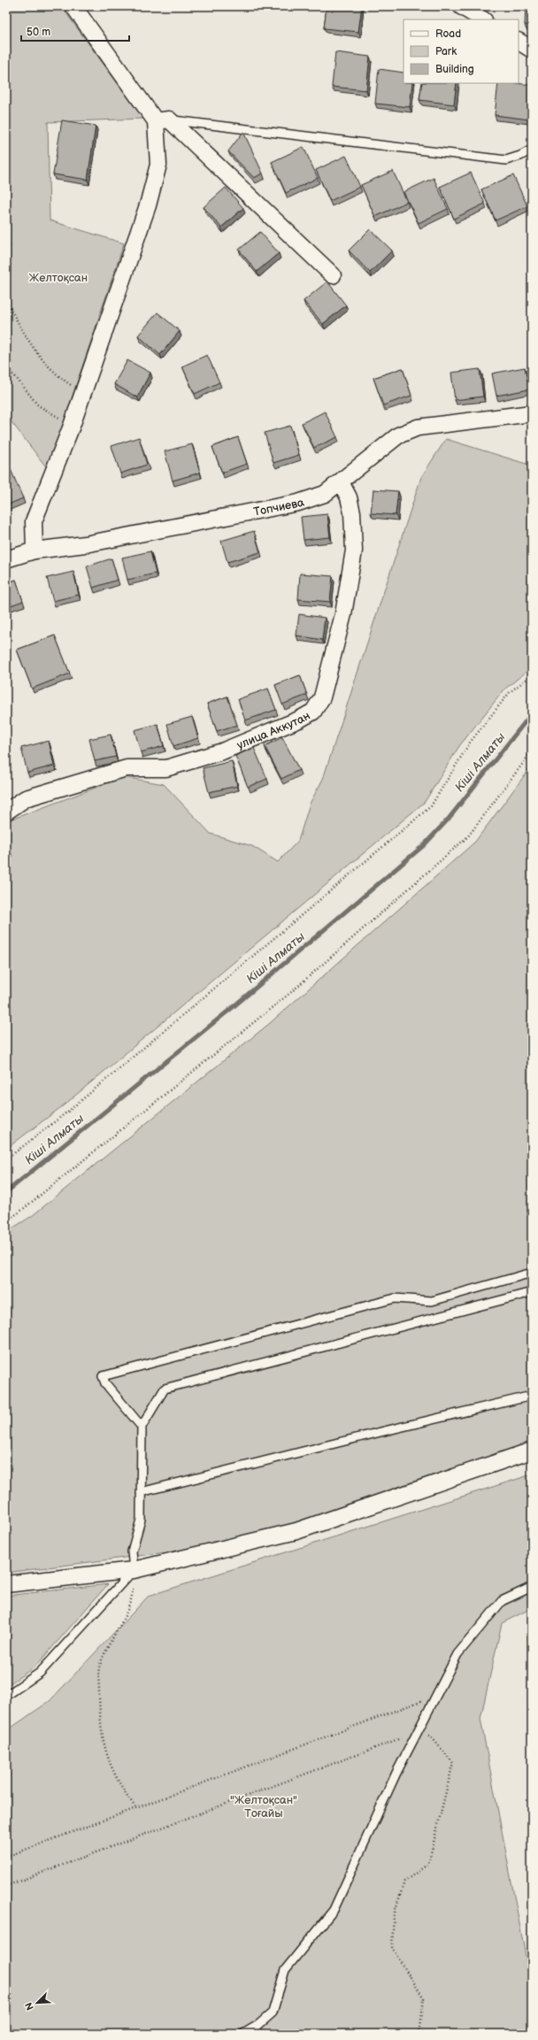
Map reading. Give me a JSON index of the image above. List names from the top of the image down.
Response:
{
  "streets": {
    "street": ["Топчиева", "улица Аккутан"]
  },
  "crossings": [
    ["Топчиева", "улица Аккутан"]
  ],
  "water": ["Кіші Алматы"],
  "parks": ["Желтоқсан", "\"Желтоқсан\" Тоғайы"],
  "legend": ["Road", "Park", "Building"],
  "scale_bar": "50 m",
  "north": "bottom left"
}
